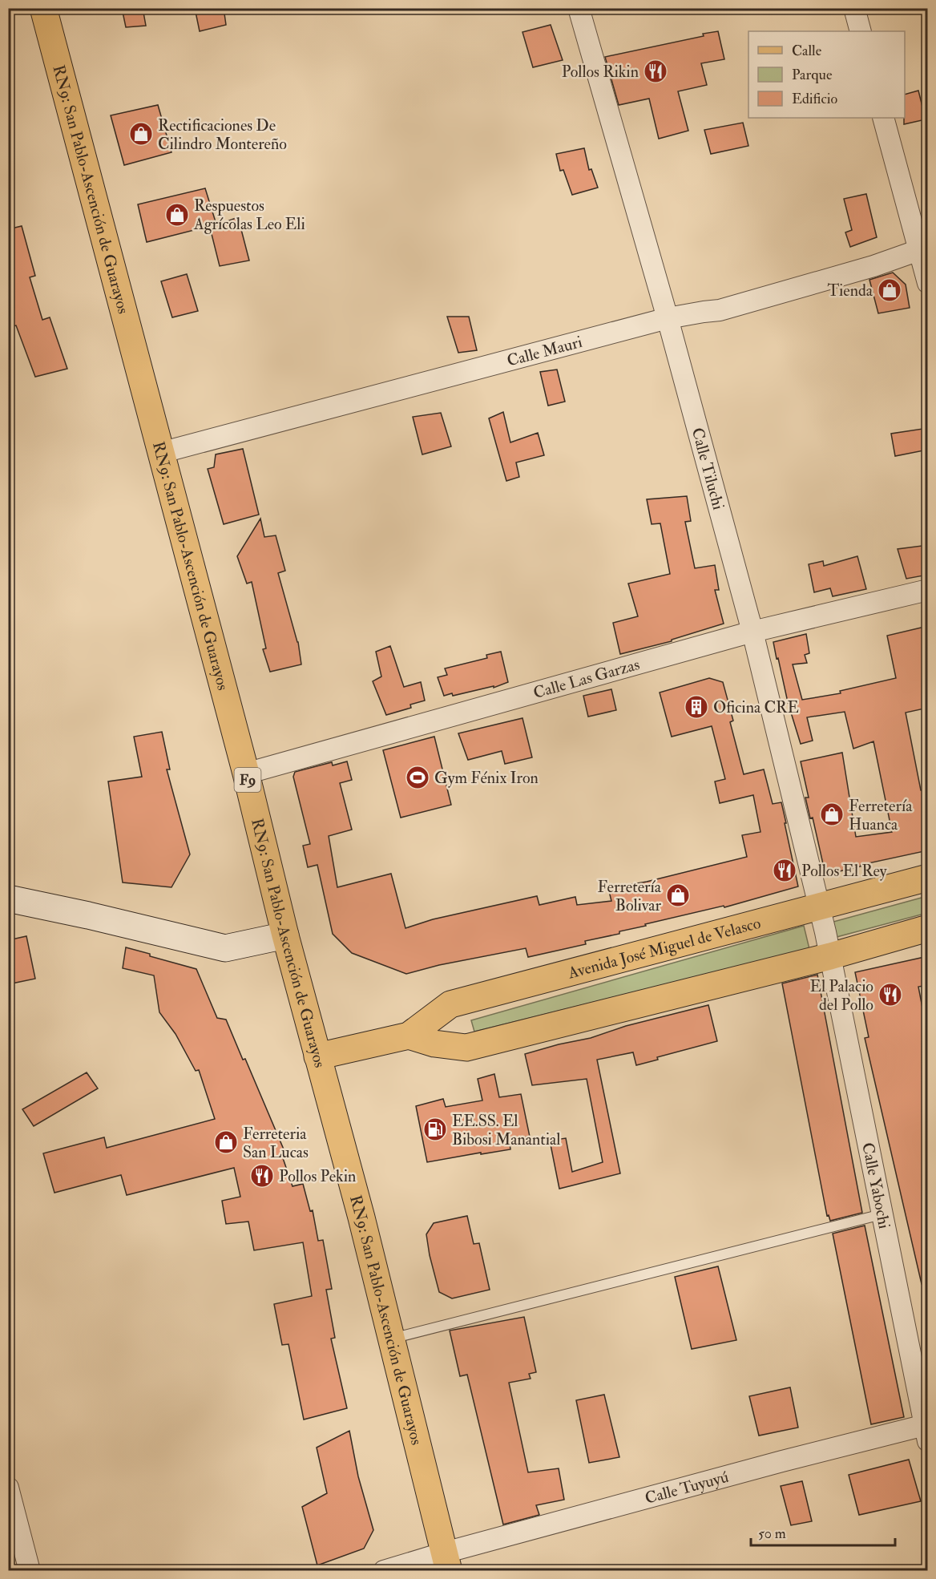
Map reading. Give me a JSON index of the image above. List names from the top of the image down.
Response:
{
  "streets": {
    "main road": ["RN9: San Pablo-Ascención de Guarayos", "F9", "Avenida José Miguel de Velasco"],
    "street": [
      "Calle Mauri",
      "Calle Tiluchi",
      "Calle Las Garzas",
      "Calle Yabochi",
      "Calle Tuyuyú"
    ]
  },
  "crossings": [
    ["RN9: San Pablo-Ascención de Guarayos", "Calle Mauri"],
    ["RN9: San Pablo-Ascención de Guarayos", "Calle Las Garzas"],
    ["RN9: San Pablo-Ascención de Guarayos", "Avenida José Miguel de Velasco"],
    ["RN9: San Pablo-Ascención de Guarayos", "Calle Tuyuyú"],
    ["Calle Mauri", "Calle Tiluchi"],
    ["Calle Tiluchi", "Calle Las Garzas"],
    ["Calle Tiluchi", "Avenida José Miguel de Velasco"],
    ["Calle Tiluchi", "Calle Yabochi"],
    ["Calle Yabochi", "Calle Tuyuyú"]
  ],
  "places": {
    "restaurant": [
      "Pollos Rikin",
      "Pollos El Rey",
      "El Palacio del Pollo",
      "Pollos Pekin"
    ],
    "shop": [
      "Rectificaciones De Cilindro Montereño",
      "Respuestos Agrícolas Leo Eli",
      "Tienda",
      "Ferretería Huanca",
      "Ferretería Bolivar",
      "Ferreteria San Lucas"
    ],
    "building": ["Oficina CRE"],
    "sports": ["Gym Fénix Iron"],
    "fuel station": ["EE.SS. El Bibosi Manantial"]
  },
  "legend": ["Calle", "Parque", "Edificio"],
  "scale_bar": "50 m"
}
